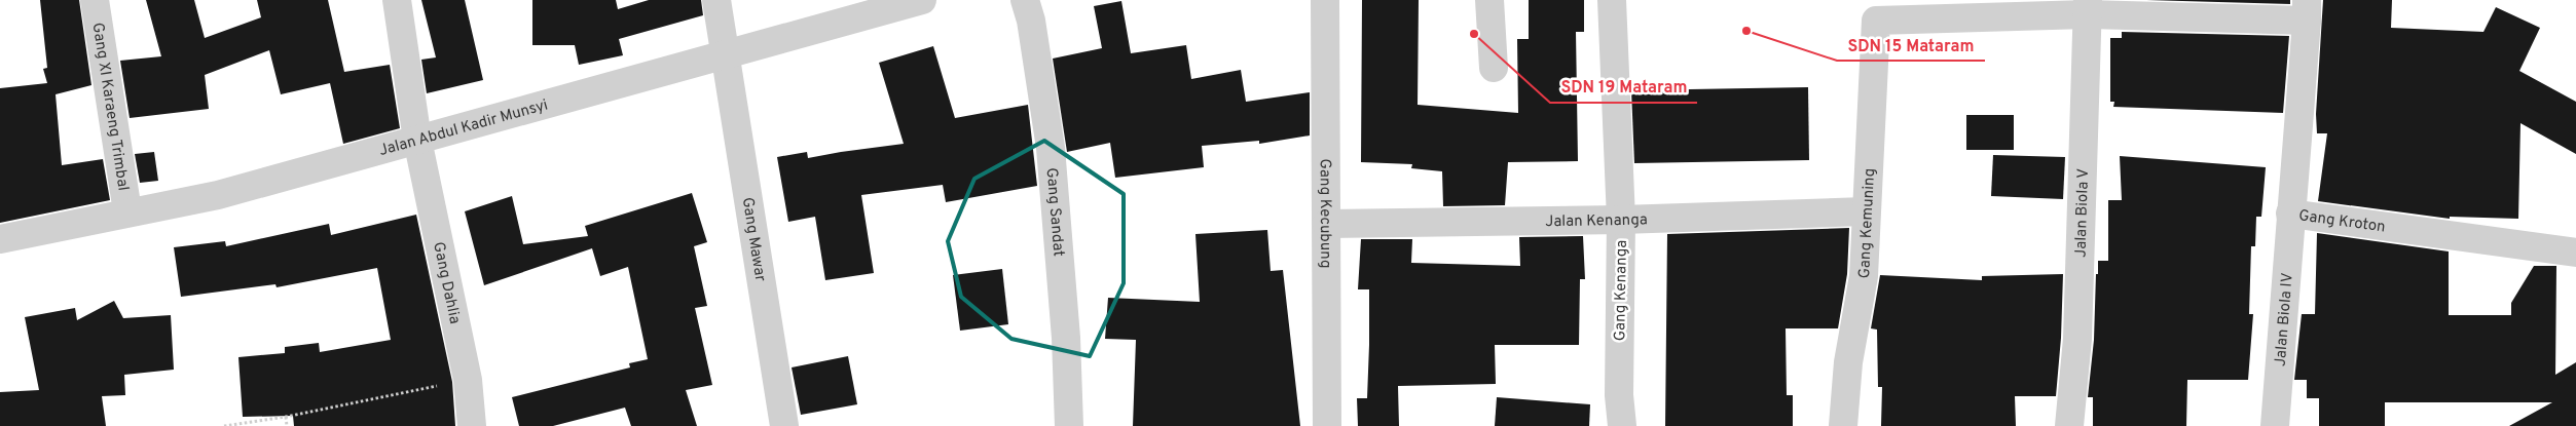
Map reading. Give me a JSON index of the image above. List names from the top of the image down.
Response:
{
  "streets": {
    "street": [
      "Gang XI Karaeng Trimbal",
      "Jalan Abdul Kadir Munsyi",
      "Gang Sandat",
      "Gang Kecubung",
      "Jalan Biola V",
      "Jalan Kenanga",
      "Gang Kroton",
      "Gang Kemuning",
      "Gang Mawar",
      "Gang Dahlia",
      "Gang Kenanga",
      "Jalan Biola IV"
    ]
  },
  "crossings": [
    ["Gang XI Karaeng Trimbal", "Jalan Abdul Kadir Munsyi"],
    ["Jalan Abdul Kadir Munsyi", "Gang Mawar"],
    ["Jalan Abdul Kadir Munsyi", "Gang Dahlia"],
    ["Gang Kecubung", "Jalan Kenanga"],
    ["Jalan Biola V", "Gang Kemuning"],
    ["Jalan Kenanga", "Gang Kemuning"],
    ["Jalan Kenanga", "Gang Kenanga"],
    ["Gang Kroton", "Jalan Biola IV"]
  ],
  "places": ["SDN 15 Mataram", "SDN 19 Mataram"]
}
